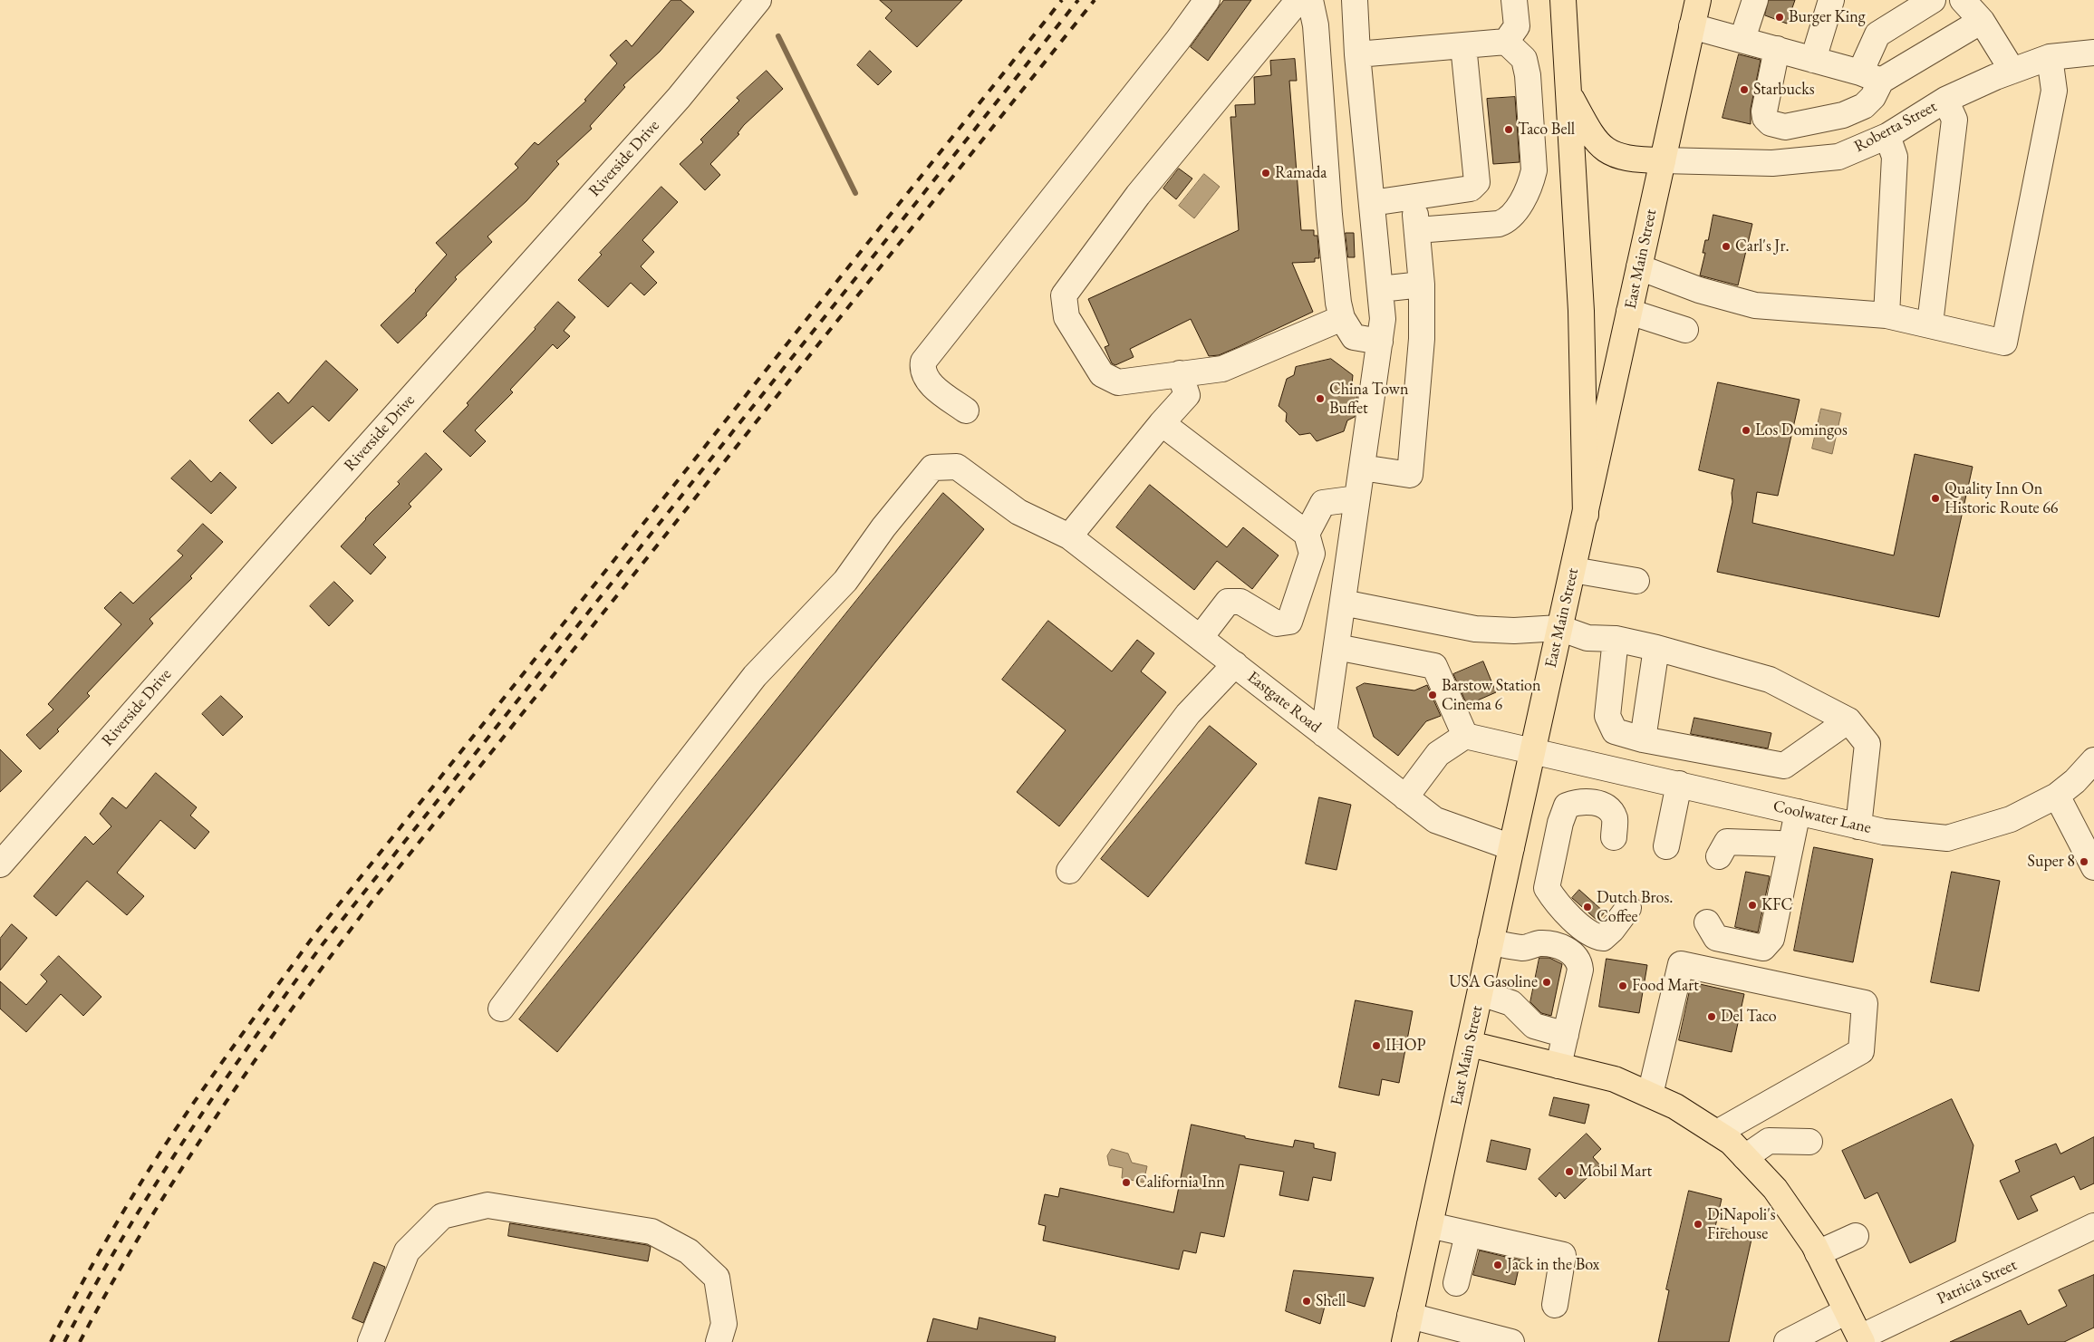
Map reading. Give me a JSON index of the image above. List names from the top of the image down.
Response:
{
  "streets": {
    "main road": ["East Main Street"],
    "street": [
      "Roberta Street",
      "Riverside Drive",
      "Eastgate Road",
      "Coolwater Lane",
      "Patricia Street"
    ]
  },
  "crossings": [
    ["Roberta Street", "East Main Street"],
    ["East Main Street", "Eastgate Road"],
    ["East Main Street", "Coolwater Lane"]
  ],
  "places": [
    "Burger King",
    "Starbucks",
    "Taco Bell",
    "Ramada",
    "Carl's Jr.",
    "China Town Buffet",
    "Los Domingos",
    "Quality Inn On Historic Route 66",
    "Barstow Station Cinema 6",
    "Super 8",
    "KFC",
    "Dutch Bros. Coffee",
    "USA Gasoline",
    "Food Mart",
    "Del Taco",
    "IHOP",
    "Mobil Mart",
    "California Inn",
    "DiNapoli's Firehouse",
    "Jack in the Box",
    "Shell"
  ]
}
